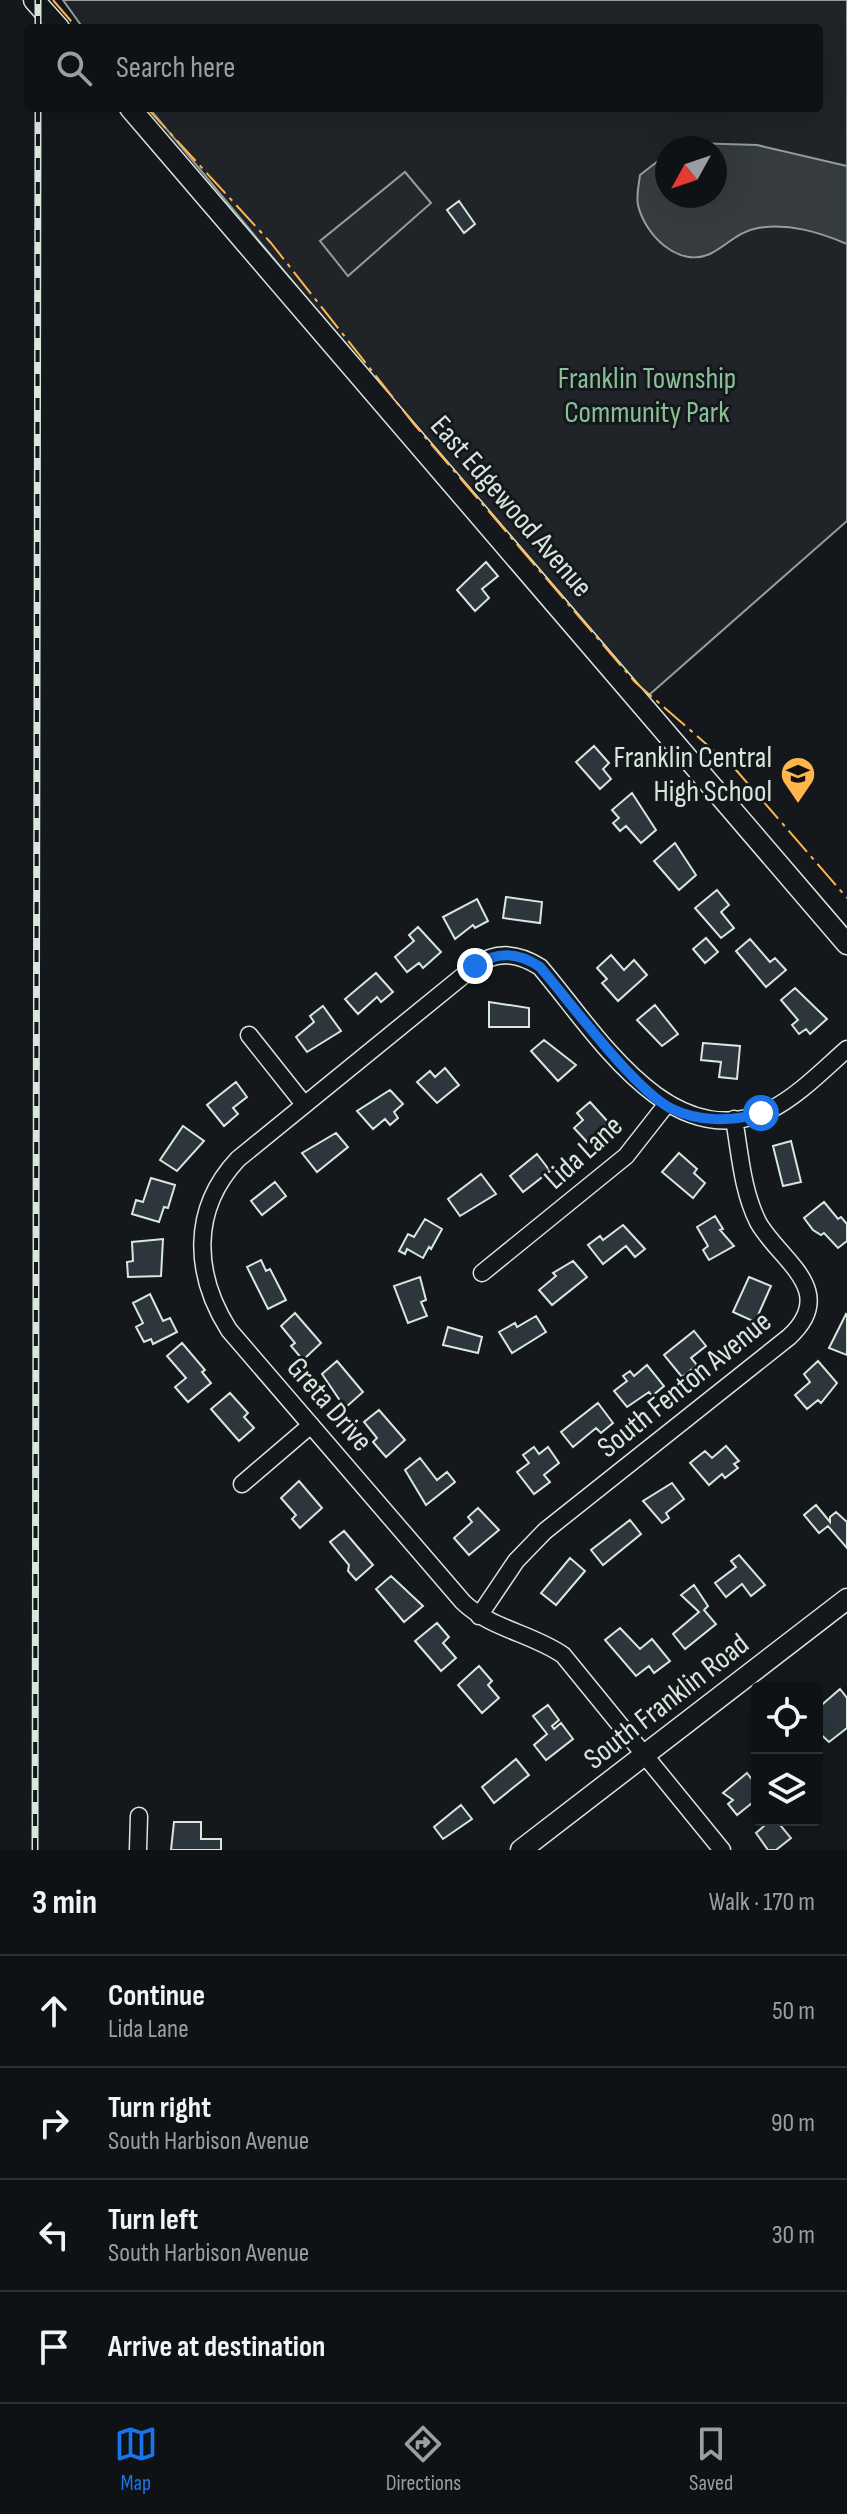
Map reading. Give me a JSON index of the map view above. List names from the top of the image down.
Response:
{
  "streets": {
    "main road": ["East Edgewood Avenue", "South Franklin Road"],
    "street": ["Lida Lane", "South Fenton Avenue", "Greta Drive"]
  },
  "crossings": [
    ["Lida Lane", "Greta Drive"],
    ["South Fenton Avenue", "Greta Drive"],
    ["Greta Drive", "South Franklin Road"]
  ],
  "parks": ["Franklin Township Community Park"],
  "places": {
    "school or university": ["Franklin Central High School"]
  },
  "north": "bottom left",
  "page": {
    "search": "Search here",
    "heading": ["3 min", "Walk · 170 m"],
    "list": [
      ["Continue", "Lida Lane", "50 m"],
      ["Turn right", "South Harbison Avenue", "90 m"],
      ["Turn left", "South Harbison Avenue", "30 m"],
      "Arrive at destination"
    ],
    "nav": ["Map", "Directions", "Saved"]
  }
}
